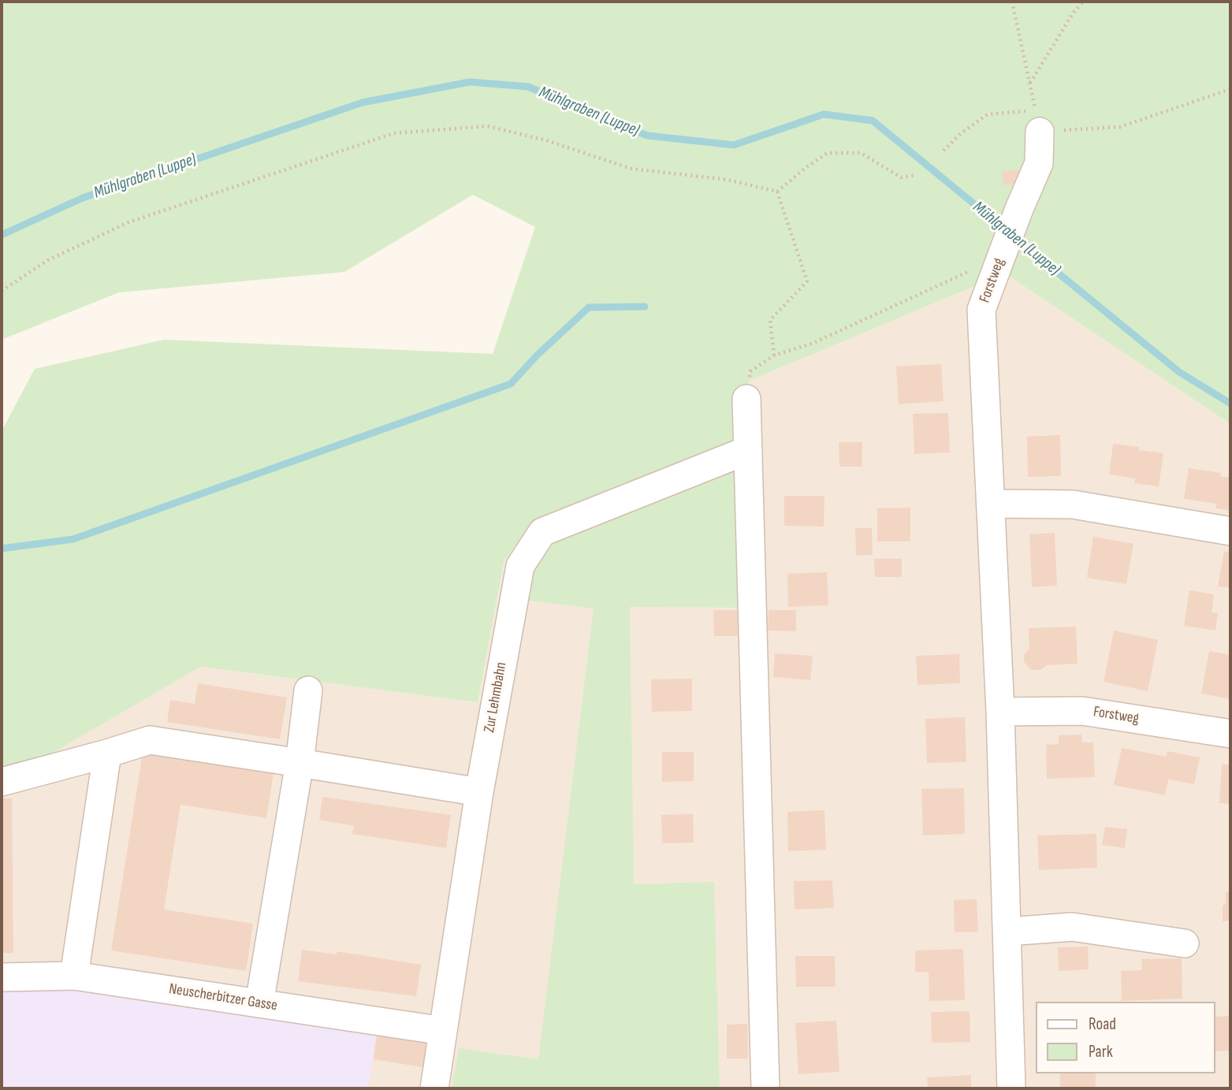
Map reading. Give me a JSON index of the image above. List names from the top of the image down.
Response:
{
  "streets": {
    "street": ["Forstweg", "Zur Lehmbahn", "Neuscherbitzer Gasse"]
  },
  "crossings": [
    ["Zur Lehmbahn", "Neuscherbitzer Gasse"]
  ],
  "water": ["Mühlgraben (Luppe)"],
  "legend": ["Road", "Park"]
}
